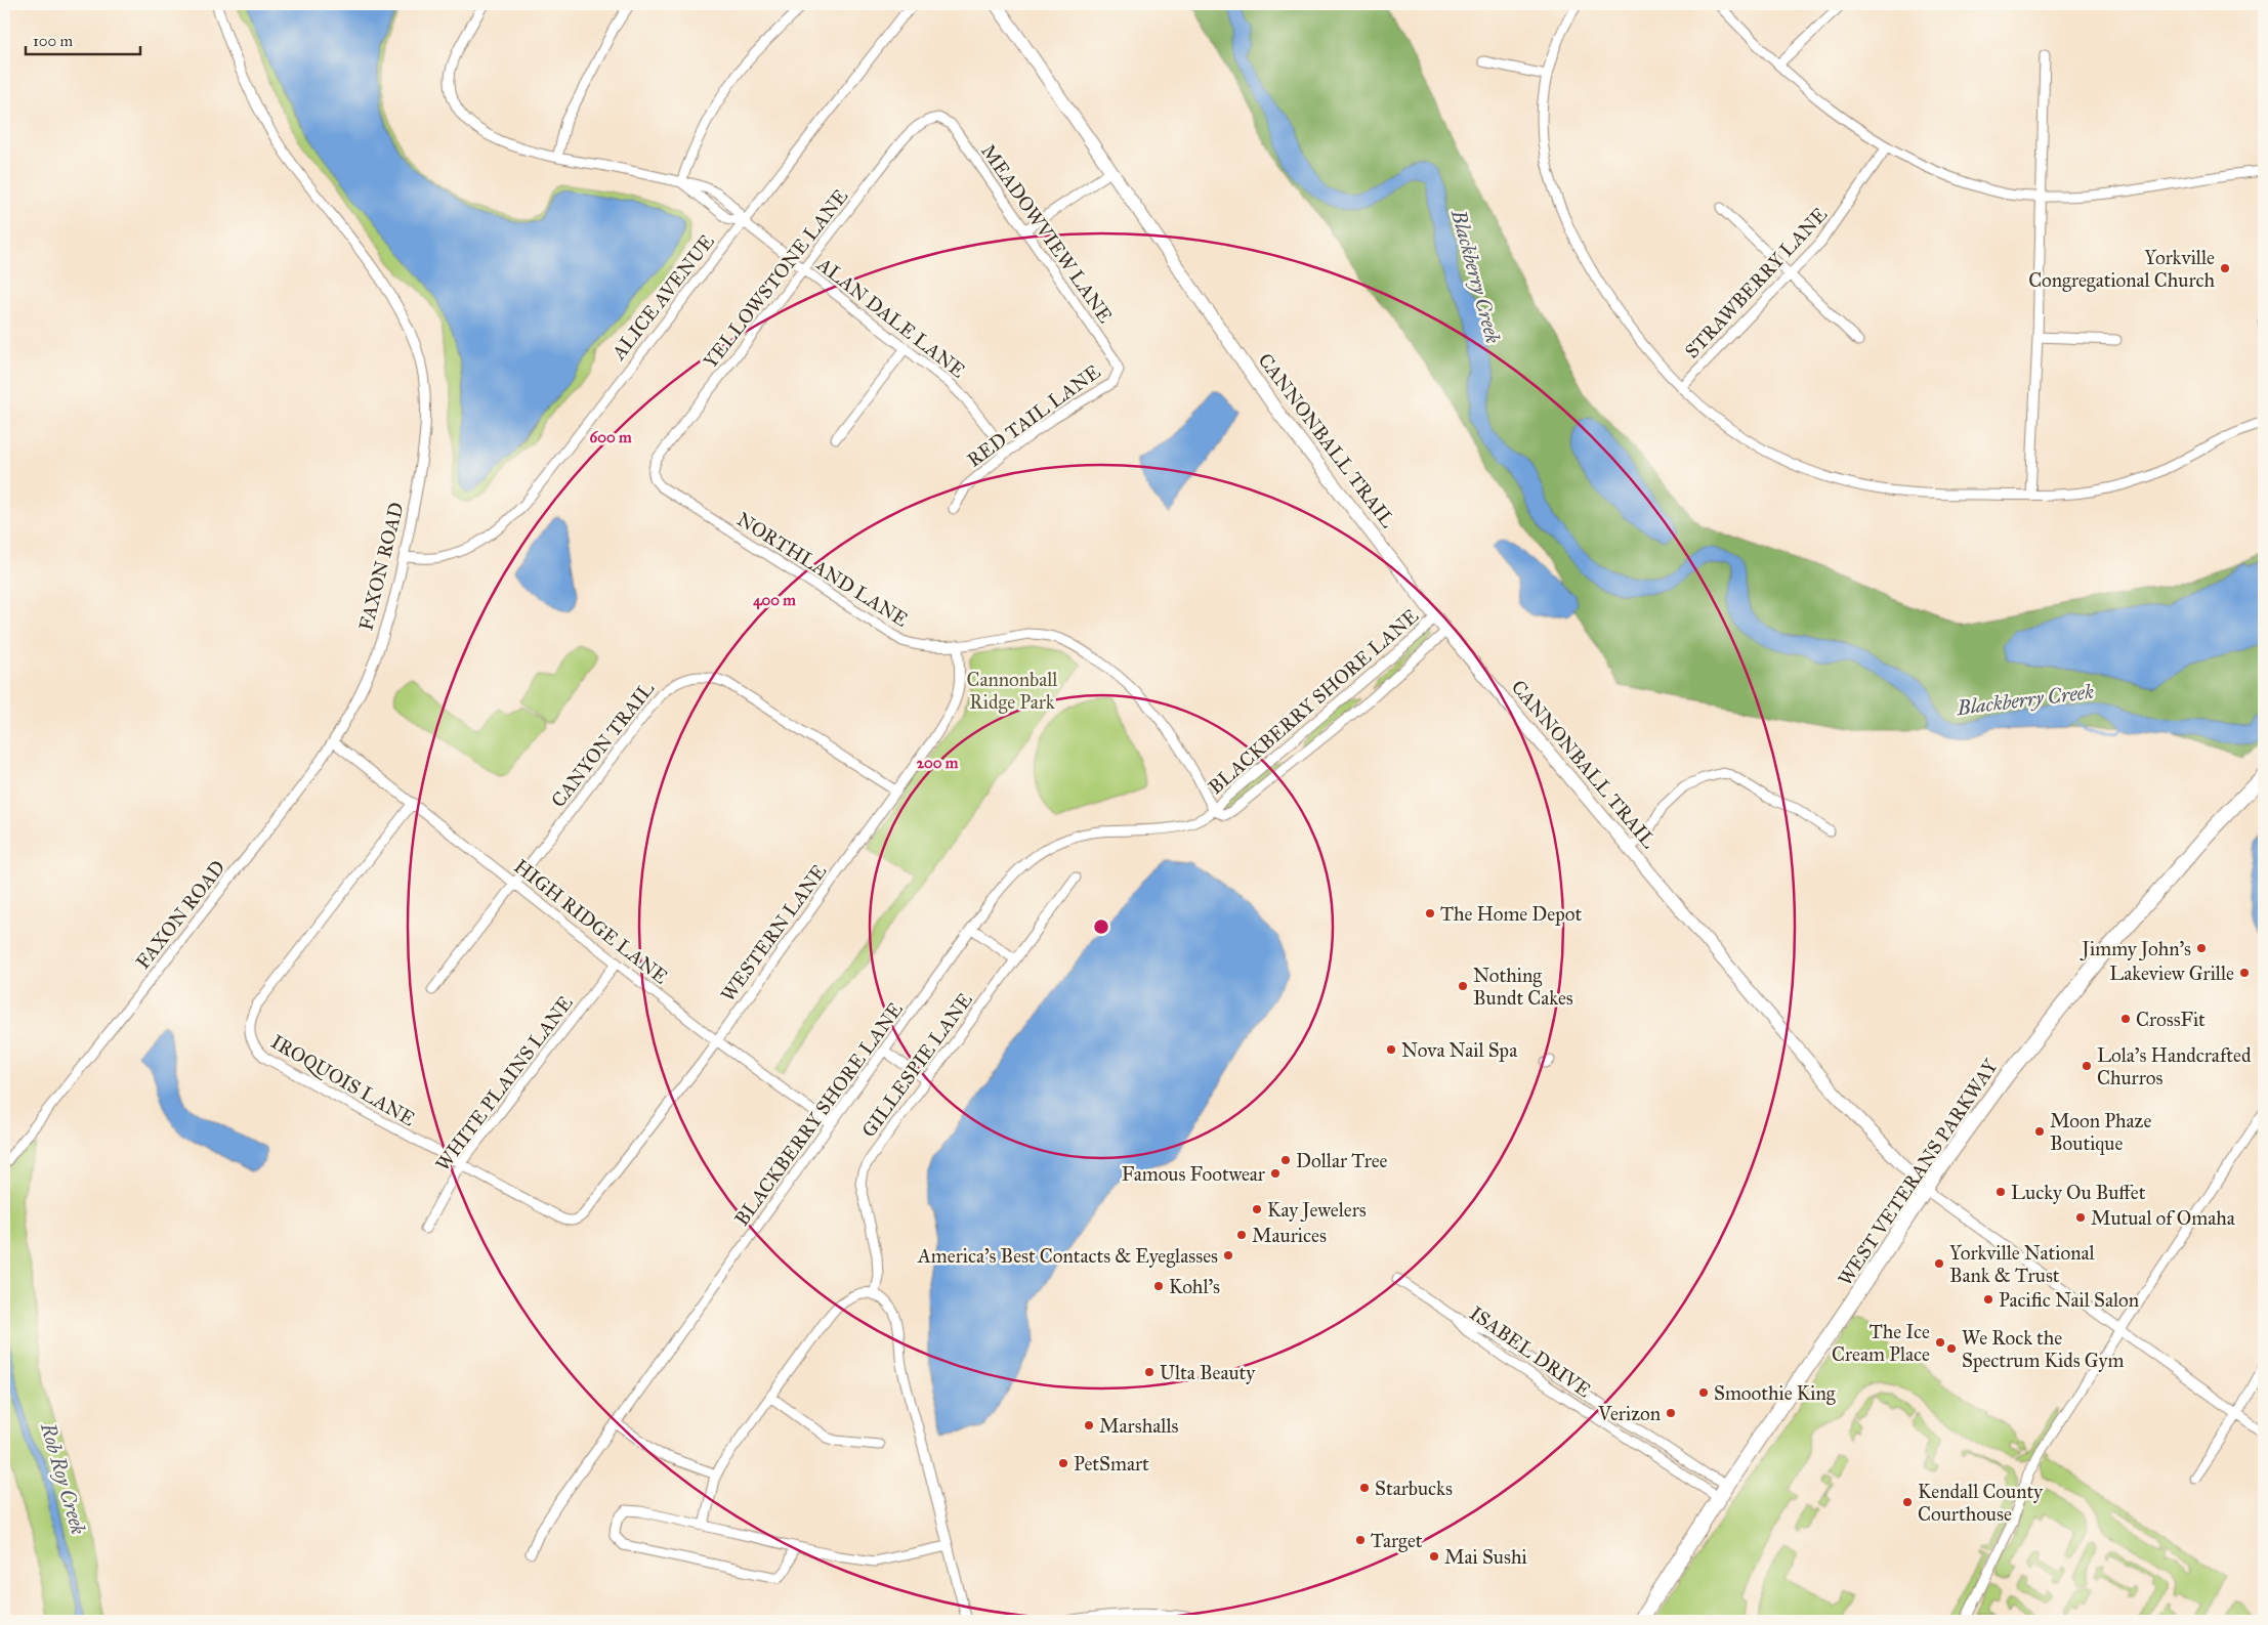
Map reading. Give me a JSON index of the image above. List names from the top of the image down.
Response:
{
  "streets": {
    "main road": ["CANNONBALL TRAIL", "WEST VETERANS PARKWAY"],
    "street": [
      "MEADOWVIEW LANE",
      "YELLOWSTONE LANE",
      "STRAWBERRY LANE",
      "ALICE AVENUE",
      "ALAN DALE LANE",
      "RED TAIL LANE",
      "FAXON ROAD",
      "NORTHLAND LANE",
      "BLACKBERRY SHORE LANE",
      "CANYON TRAIL",
      "HIGH RIDGE LANE",
      "WESTERN LANE",
      "GILLESPIE LANE",
      "IROQUOIS LANE",
      "WHITE PLAINS LANE",
      "ISABEL DRIVE"
    ]
  },
  "crossings": [
    ["MEADOWVIEW LANE", "YELLOWSTONE LANE"],
    ["MEADOWVIEW LANE", "RED TAIL LANE"],
    ["YELLOWSTONE LANE", "ALAN DALE LANE"],
    ["YELLOWSTONE LANE", "NORTHLAND LANE"],
    ["ALICE AVENUE", "ALAN DALE LANE"],
    ["ALICE AVENUE", "FAXON ROAD"],
    ["ALAN DALE LANE", "RED TAIL LANE"],
    ["CANNONBALL TRAIL", "BLACKBERRY SHORE LANE"],
    ["CANNONBALL TRAIL", "WEST VETERANS PARKWAY"],
    ["FAXON ROAD", "HIGH RIDGE LANE"],
    ["NORTHLAND LANE", "BLACKBERRY SHORE LANE"],
    ["NORTHLAND LANE", "WESTERN LANE"],
    ["BLACKBERRY SHORE LANE", "HIGH RIDGE LANE"],
    ["CANYON TRAIL", "HIGH RIDGE LANE"],
    ["CANYON TRAIL", "WESTERN LANE"],
    ["HIGH RIDGE LANE", "WESTERN LANE"],
    ["HIGH RIDGE LANE", "IROQUOIS LANE"],
    ["HIGH RIDGE LANE", "WHITE PLAINS LANE"],
    ["WESTERN LANE", "IROQUOIS LANE"],
    ["IROQUOIS LANE", "WHITE PLAINS LANE"],
    ["WEST VETERANS PARKWAY", "ISABEL DRIVE"]
  ],
  "water": ["Blackberry Creek", "Rob Roy Creek"],
  "parks": ["Cannonball Ridge Park"],
  "places": [
    "Yorkville Congregational Church",
    "The Home Depot",
    "Jimmy John's",
    "Lakeview Grille",
    "Nothing Bundt Cakes",
    "CrossFit",
    "Nova Nail Spa",
    "Lola's Handcrafted Churros",
    "Moon Phaze Boutique",
    "Dollar Tree",
    "Famous Footwear",
    "Lucky Ou Buffet",
    "Kay Jewelers",
    "Mutual of Omaha",
    "Maurices",
    "America's Best Contacts & Eyeglasses",
    "Yorkville National Bank & Trust",
    "Kohl's",
    "Pacific Nail Salon",
    "The Ice Cream Place",
    "We Rock the Spectrum Kids Gym",
    "Ulta Beauty",
    "Smoothie King",
    "Verizon",
    "Marshalls",
    "PetSmart",
    "Starbucks",
    "Kendall County Courthouse",
    "Target",
    "Mai Sushi"
  ],
  "scale_bar": "100 m",
  "rings": ["600 m", "400 m", "200 m"]
}
